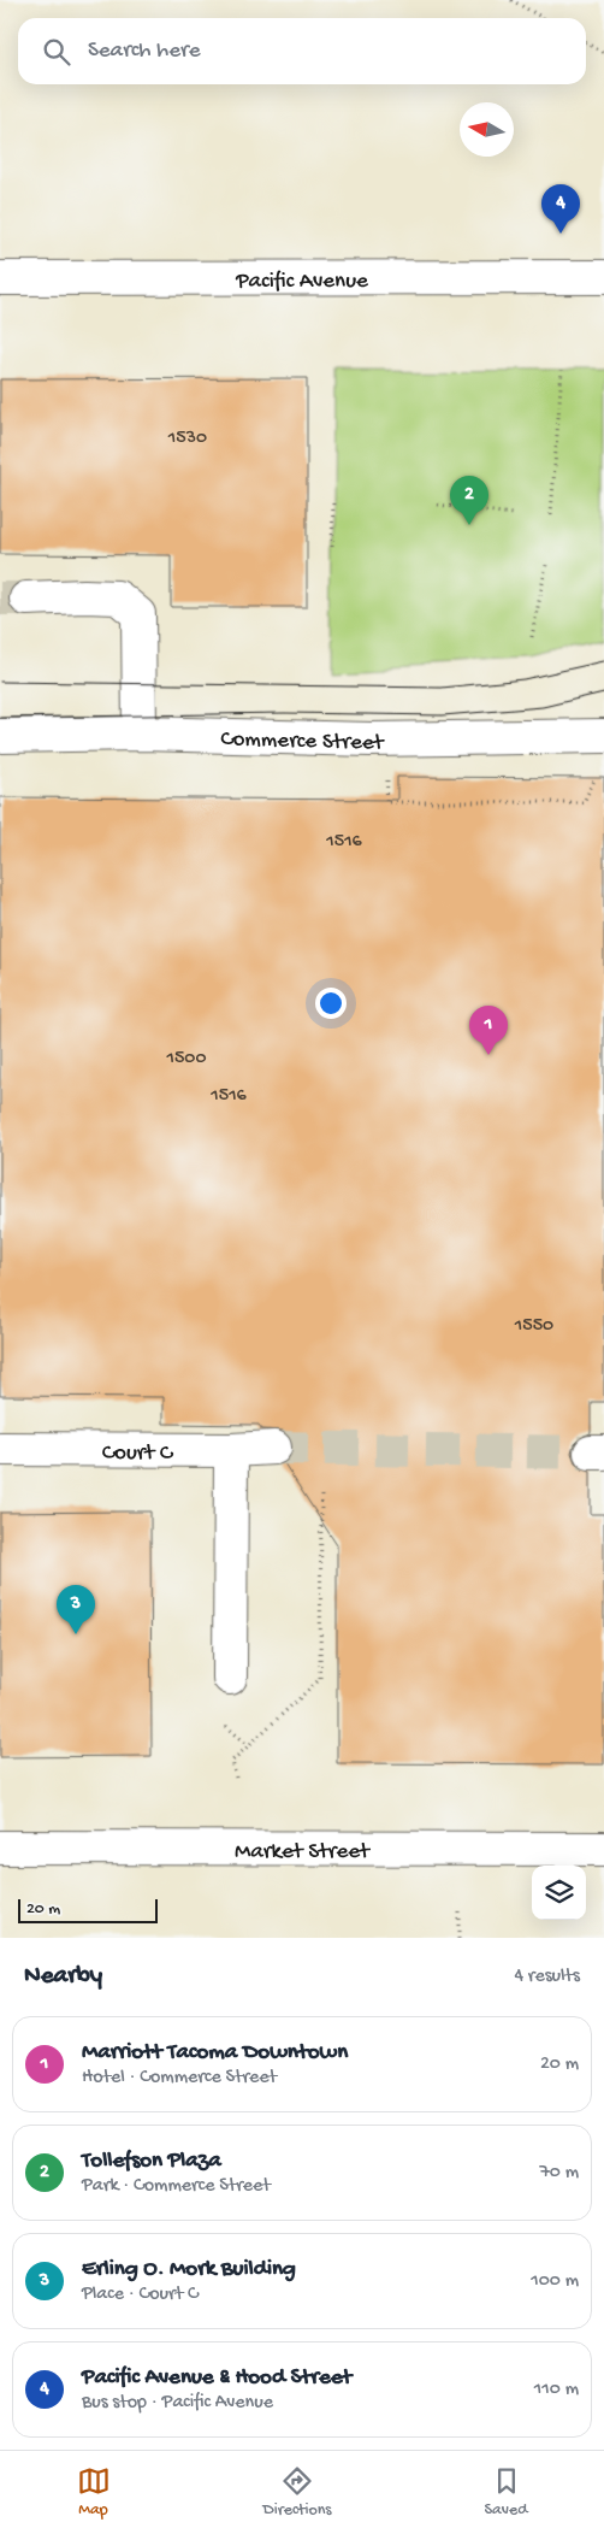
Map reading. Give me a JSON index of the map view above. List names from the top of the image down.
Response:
{
  "streets": {
    "street": [
      "Pacific Avenue",
      "Commerce Street",
      "Court C",
      "Market Street"
    ]
  },
  "house_numbers": [
    "1530",
    "1516",
    "1500",
    "1516",
    "1550"
  ],
  "scale_bar": "20 m",
  "north": "left",
  "page": {
    "search": "Search here",
    "pins": [
      "4",
      "2",
      "1",
      "3"
    ],
    "scale": "20 m",
    "heading": ["Nearby", "4 results"],
    "list": [
      {
        "mark": "1",
        "name": "Marriott Tacoma Downtown",
        "note": "Hotel · Commerce Street",
        "value": "20 m"
      },
      {
        "mark": "2",
        "name": "Tollefson Plaza",
        "note": "Park · Commerce Street",
        "value": "70 m"
      },
      {
        "mark": "3",
        "name": "Erling O. Mork Building",
        "note": "Place · Court C",
        "value": "100 m"
      },
      {
        "mark": "4",
        "name": "Pacific Avenue & Hood Street",
        "note": "Bus stop · Pacific Avenue",
        "value": "110 m"
      }
    ],
    "nav": ["Map", "Directions", "Saved"]
  }
}
